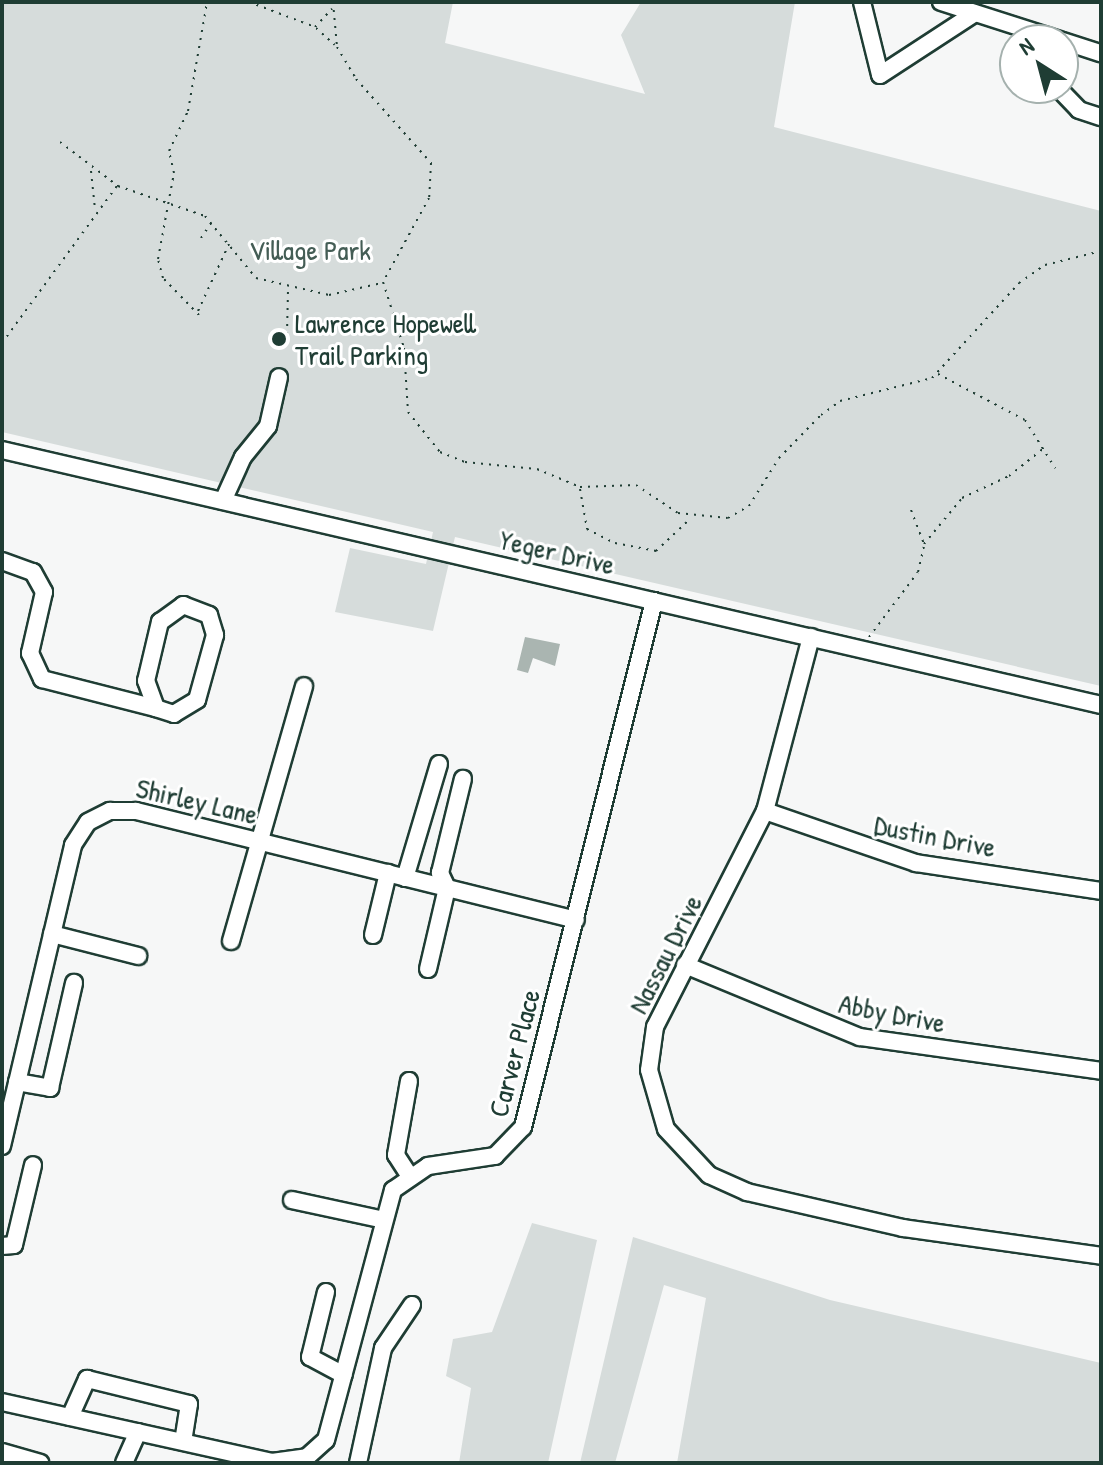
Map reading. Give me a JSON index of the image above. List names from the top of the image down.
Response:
{
  "streets": {
    "street": [
      "Yeger Drive",
      "Shirley Lane",
      "Dustin Drive",
      "Nassau Drive",
      "Abby Drive",
      "Carver Place"
    ]
  },
  "crossings": [
    ["Yeger Drive", "Nassau Drive"],
    ["Yeger Drive", "Carver Place"],
    ["Shirley Lane", "Carver Place"],
    ["Dustin Drive", "Nassau Drive"],
    ["Nassau Drive", "Abby Drive"]
  ],
  "parks": ["Village Park"],
  "places": ["Lawrence Hopewell Trail Parking"],
  "north": "top left"
}
